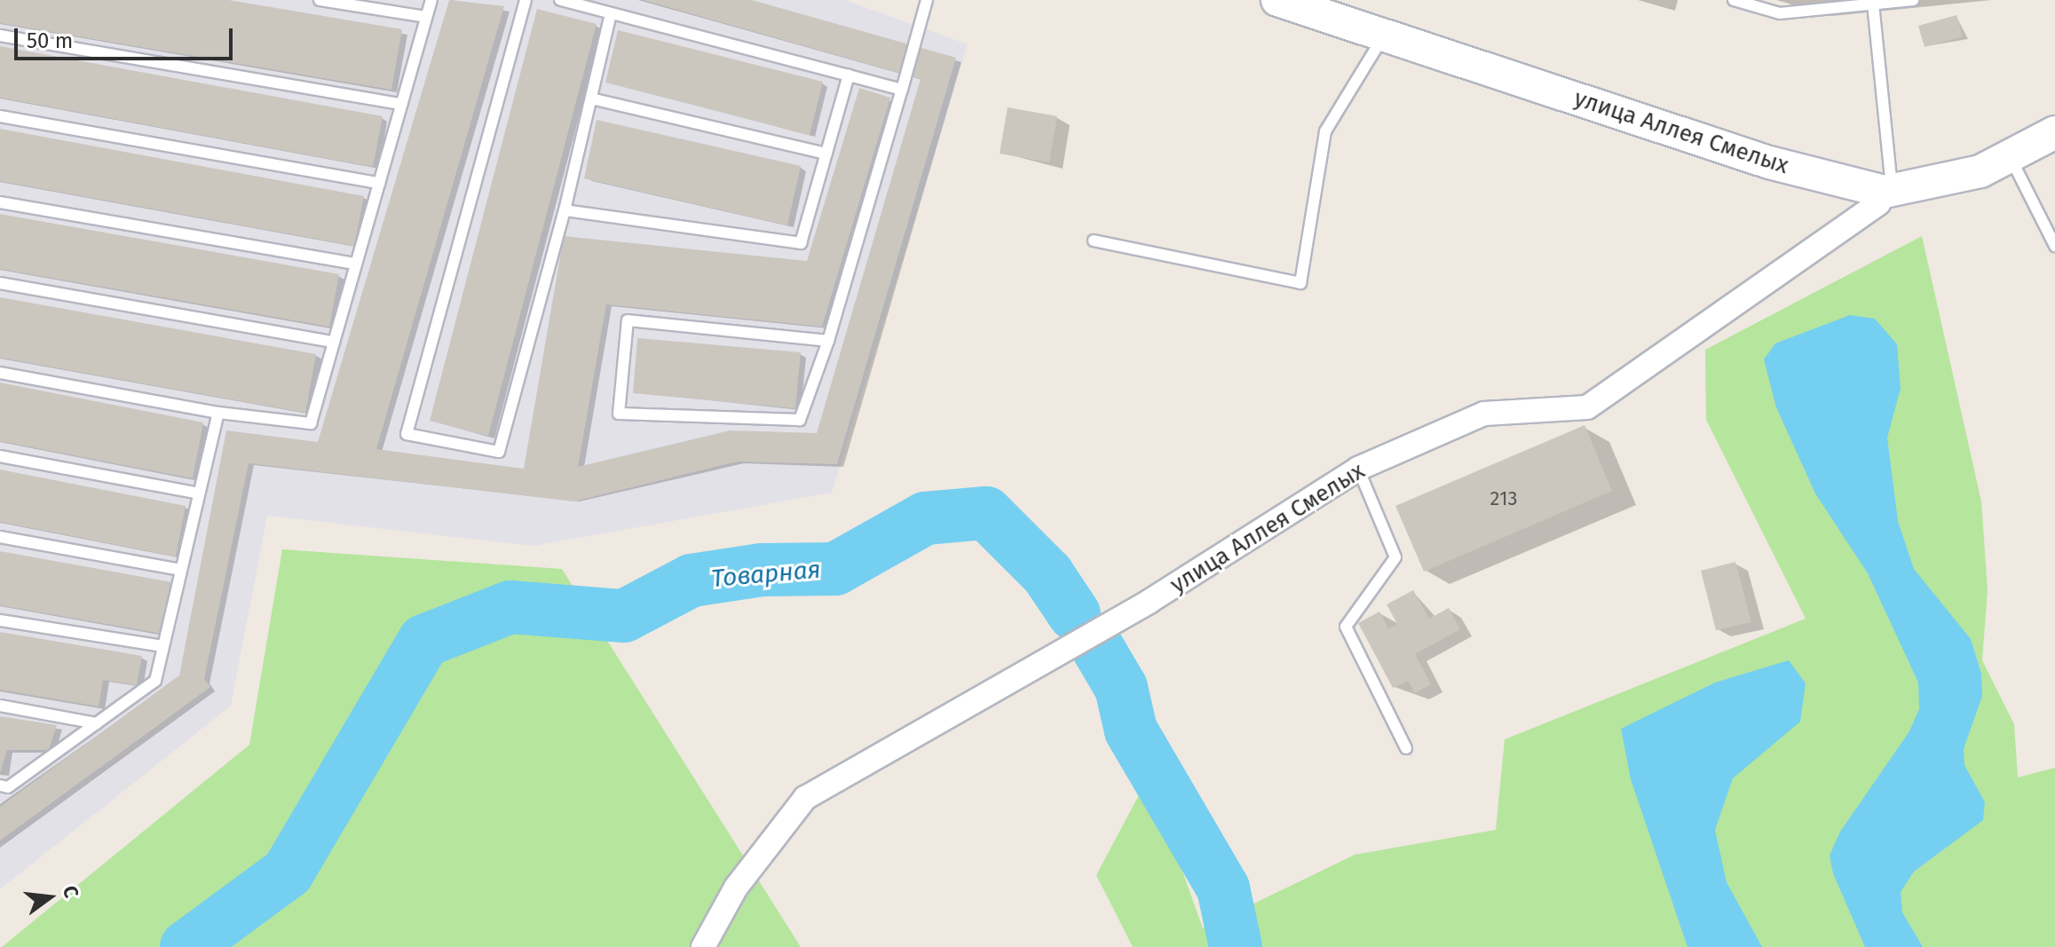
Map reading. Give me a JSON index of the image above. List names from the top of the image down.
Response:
{
  "streets": {
    "main road": ["улица Аллея Смелых"]
  },
  "water": ["Товарная"],
  "house_numbers": ["213"],
  "scale_bar": "50 m",
  "north": "right"
}
